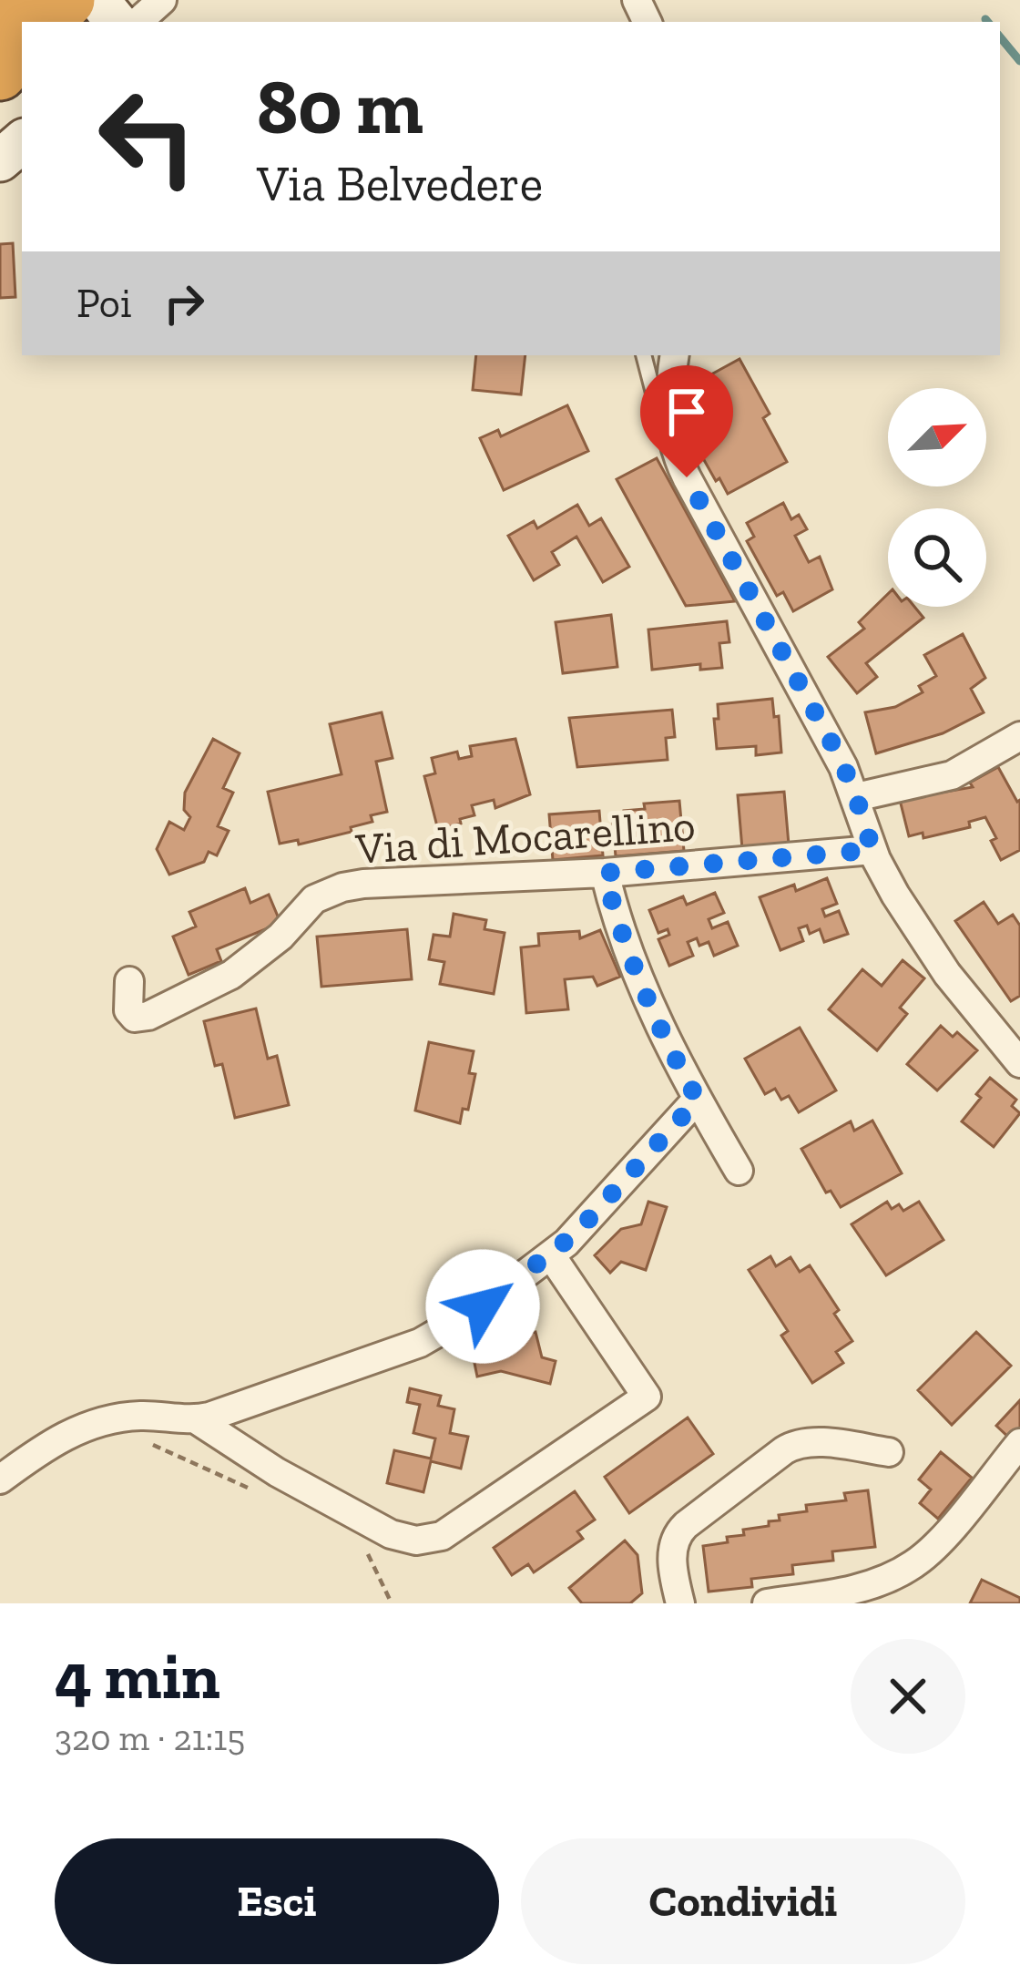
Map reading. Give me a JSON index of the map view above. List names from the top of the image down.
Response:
{
  "streets": {
    "street": ["Via di Mocarellino"]
  },
  "north": "top right",
  "page": {
    "turn": ["80 m", "Via Belvedere"],
    "then": "Poi",
    "heading": ["4 min", "320 m · 21:15"],
    "buttons": ["Esci", "Condividi"]
  }
}
